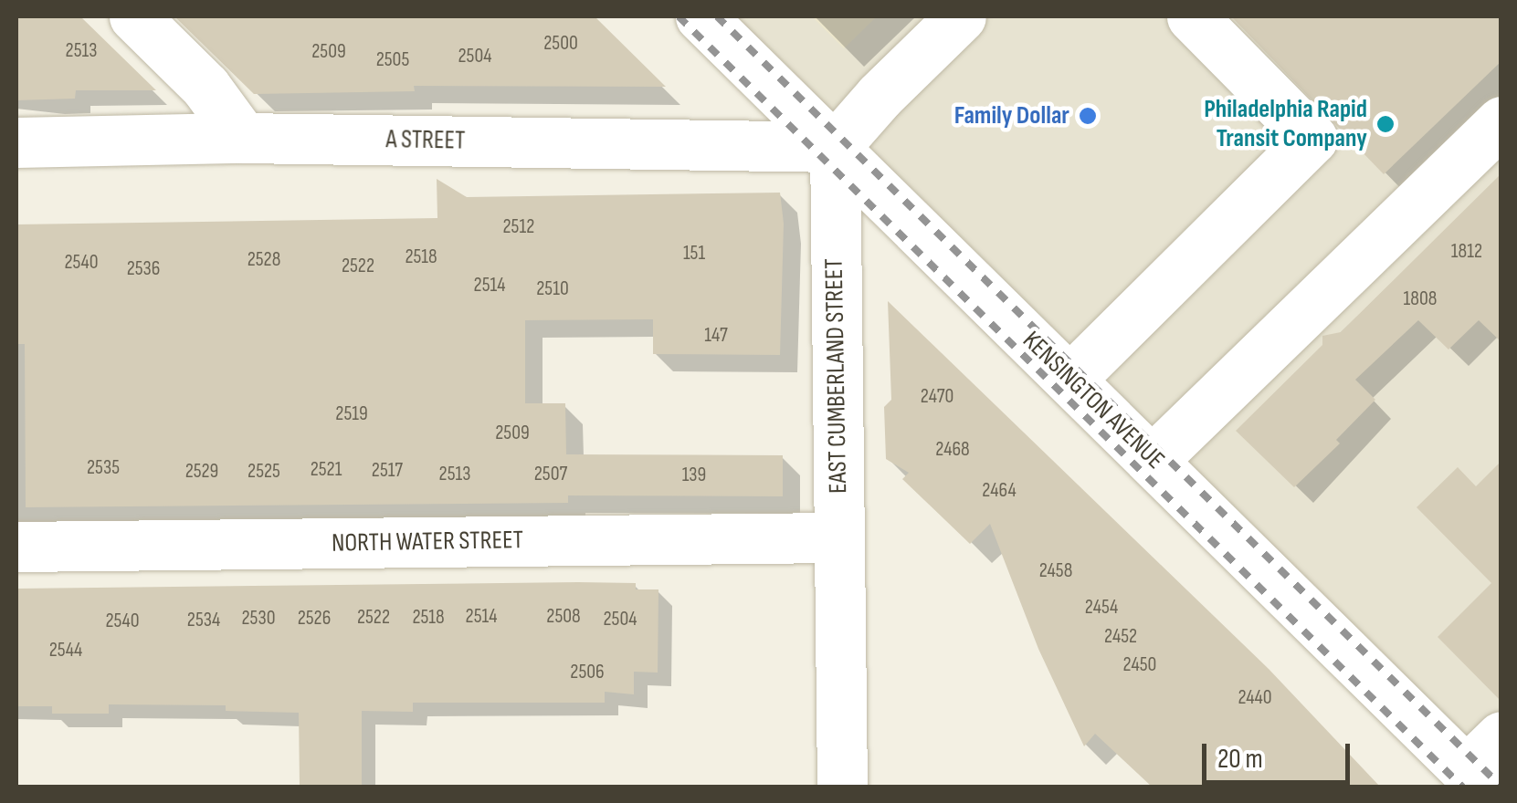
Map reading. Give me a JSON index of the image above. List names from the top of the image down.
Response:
{
  "streets": {
    "street": [
      "A STREET",
      "EAST CUMBERLAND STREET",
      "KENSINGTON AVENUE",
      "NORTH WATER STREET"
    ]
  },
  "crossings": [
    ["A STREET", "EAST CUMBERLAND STREET"],
    ["A STREET", "KENSINGTON AVENUE"],
    ["EAST CUMBERLAND STREET", "KENSINGTON AVENUE"],
    ["EAST CUMBERLAND STREET", "NORTH WATER STREET"]
  ],
  "places": ["Family Dollar", "Philadelphia Rapid Transit Company"],
  "house_numbers": [
    "2500",
    "2513",
    "2509",
    "2504",
    "2505",
    "2512",
    "1812",
    "151",
    "2518",
    "2528",
    "2540",
    "2522",
    "2536",
    "2514",
    "2510",
    "1808",
    "147",
    "2470",
    "2519",
    "2509",
    "2468",
    "2535",
    "2521",
    "2517",
    "2529",
    "2525",
    "2513",
    "2507",
    "139",
    "2464",
    "2458",
    "2454",
    "2514",
    "2508",
    "2522",
    "2518",
    "2530",
    "2526",
    "2504",
    "2534",
    "2540",
    "2452",
    "2544",
    "2450",
    "2506",
    "2440"
  ],
  "scale_bar": "20 m"
}
